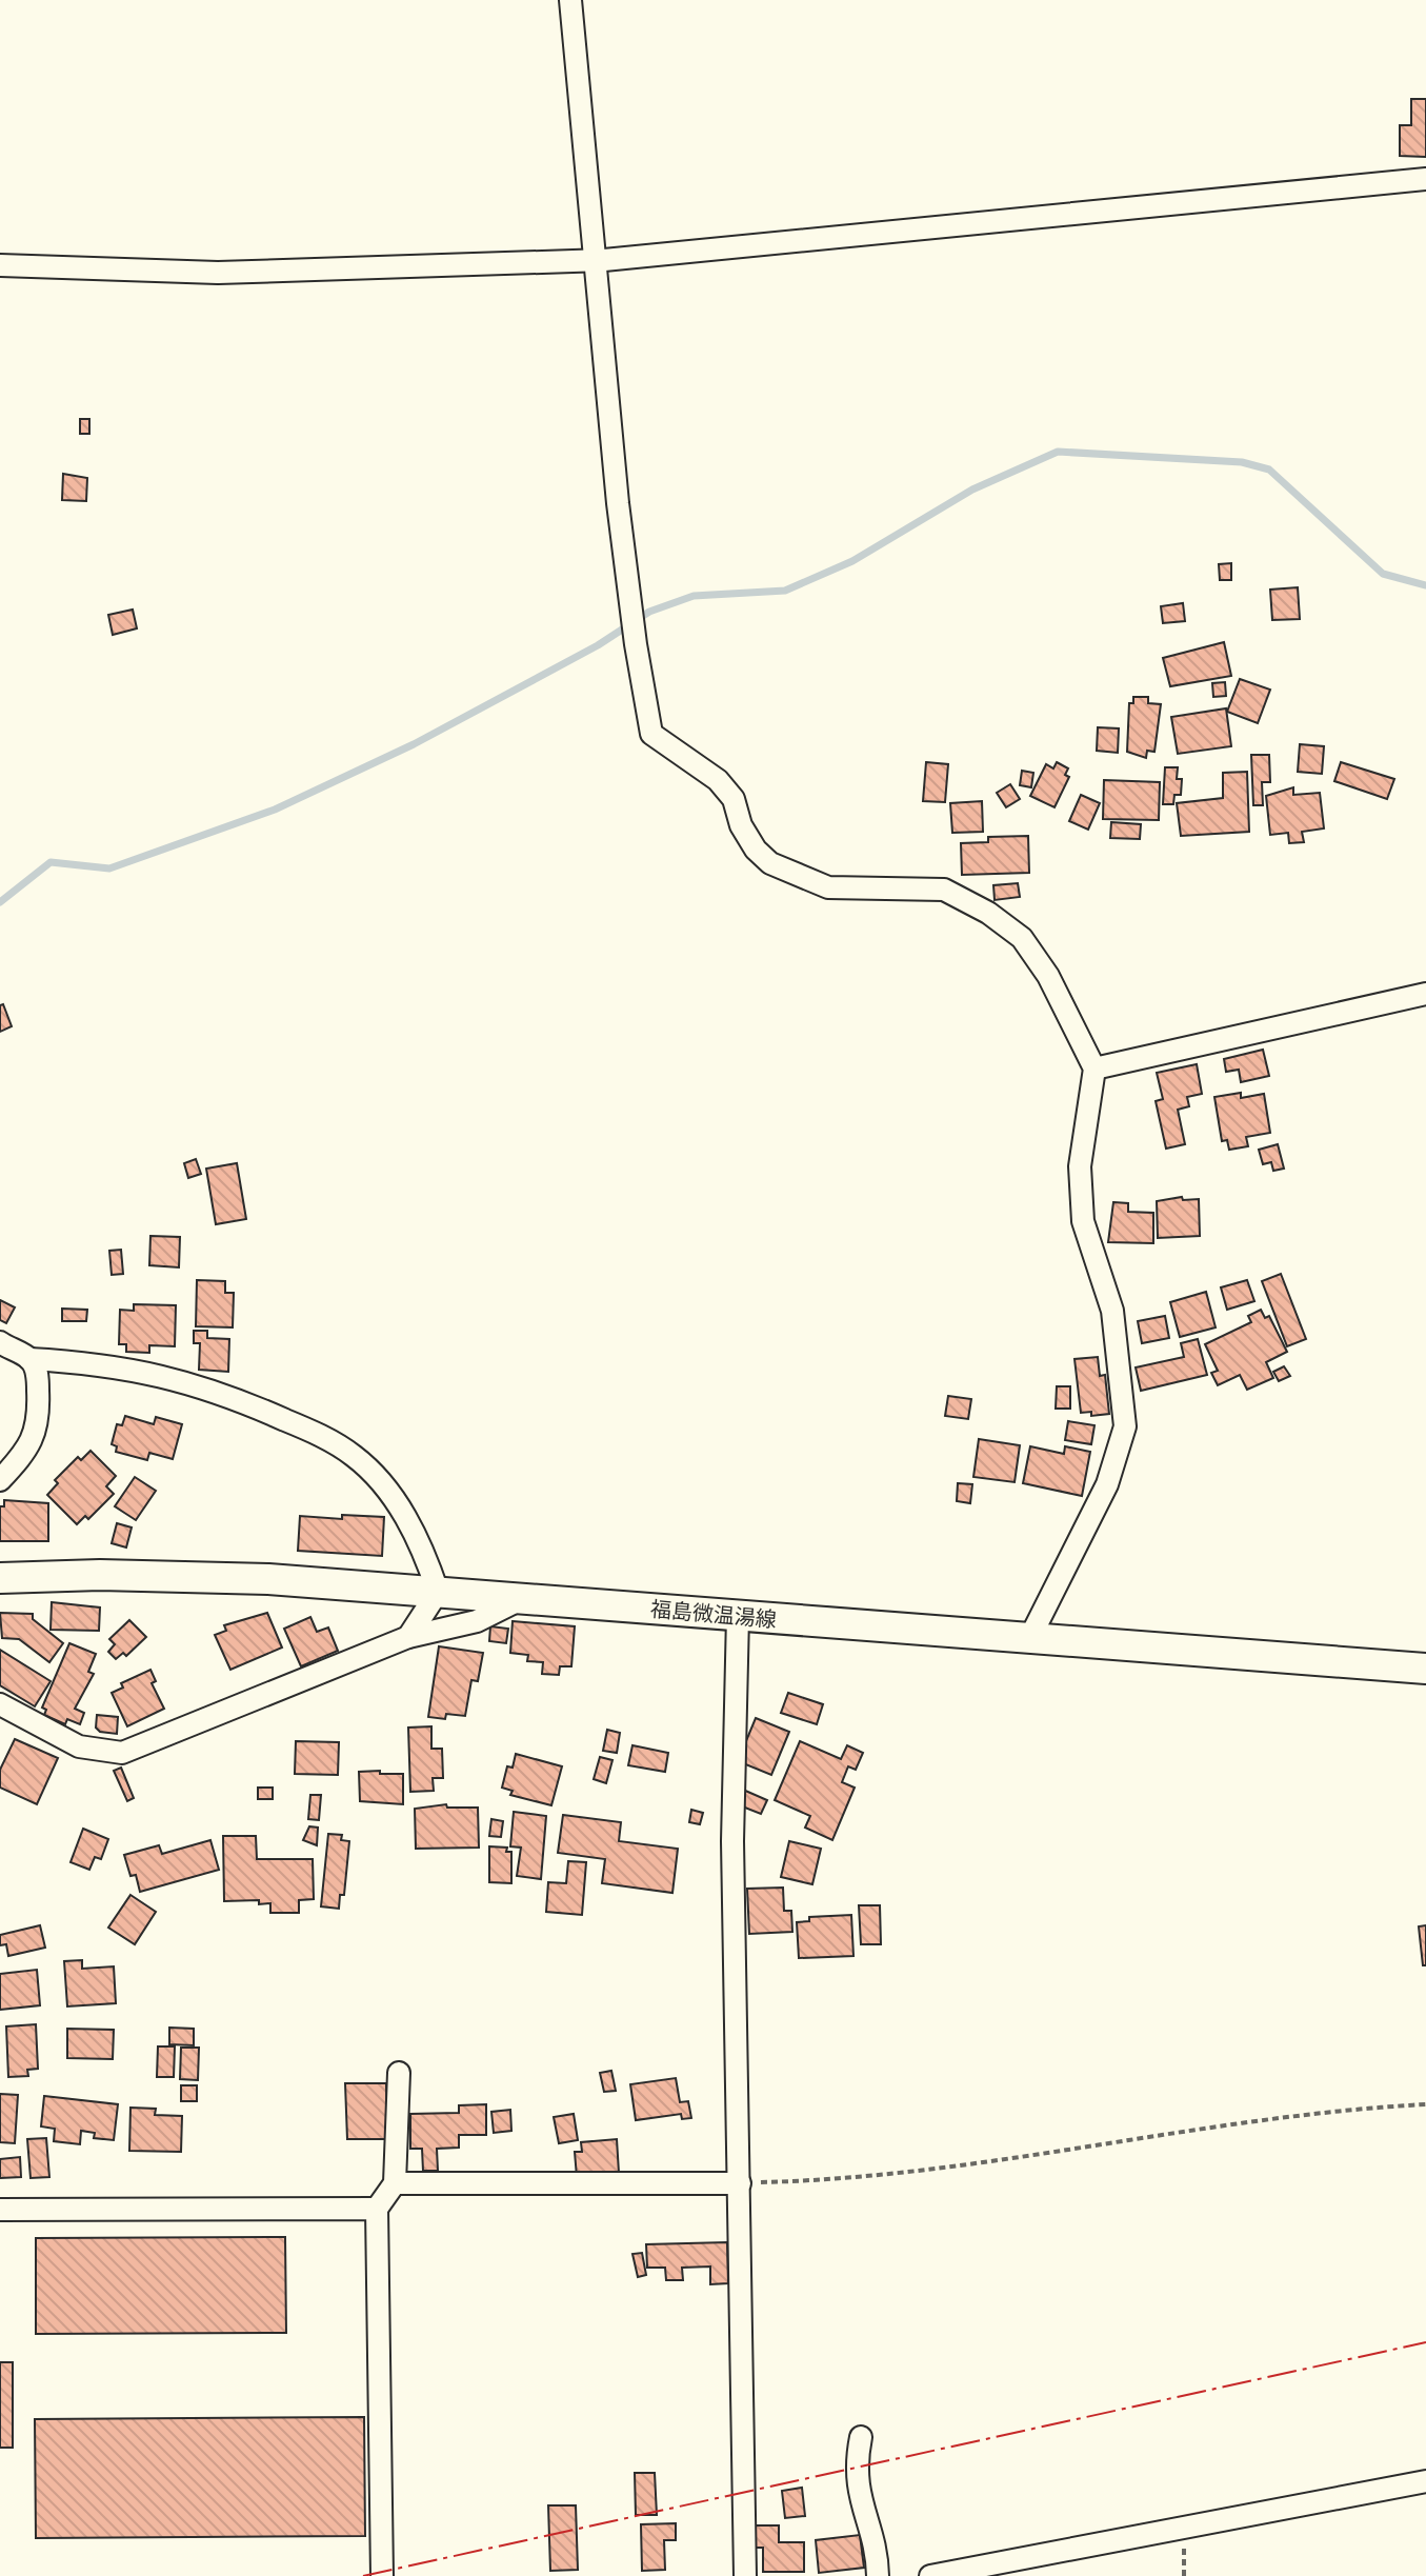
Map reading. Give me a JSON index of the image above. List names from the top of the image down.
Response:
{
  "streets": {
    "main road": ["福島微温湯線"]
  }
}
